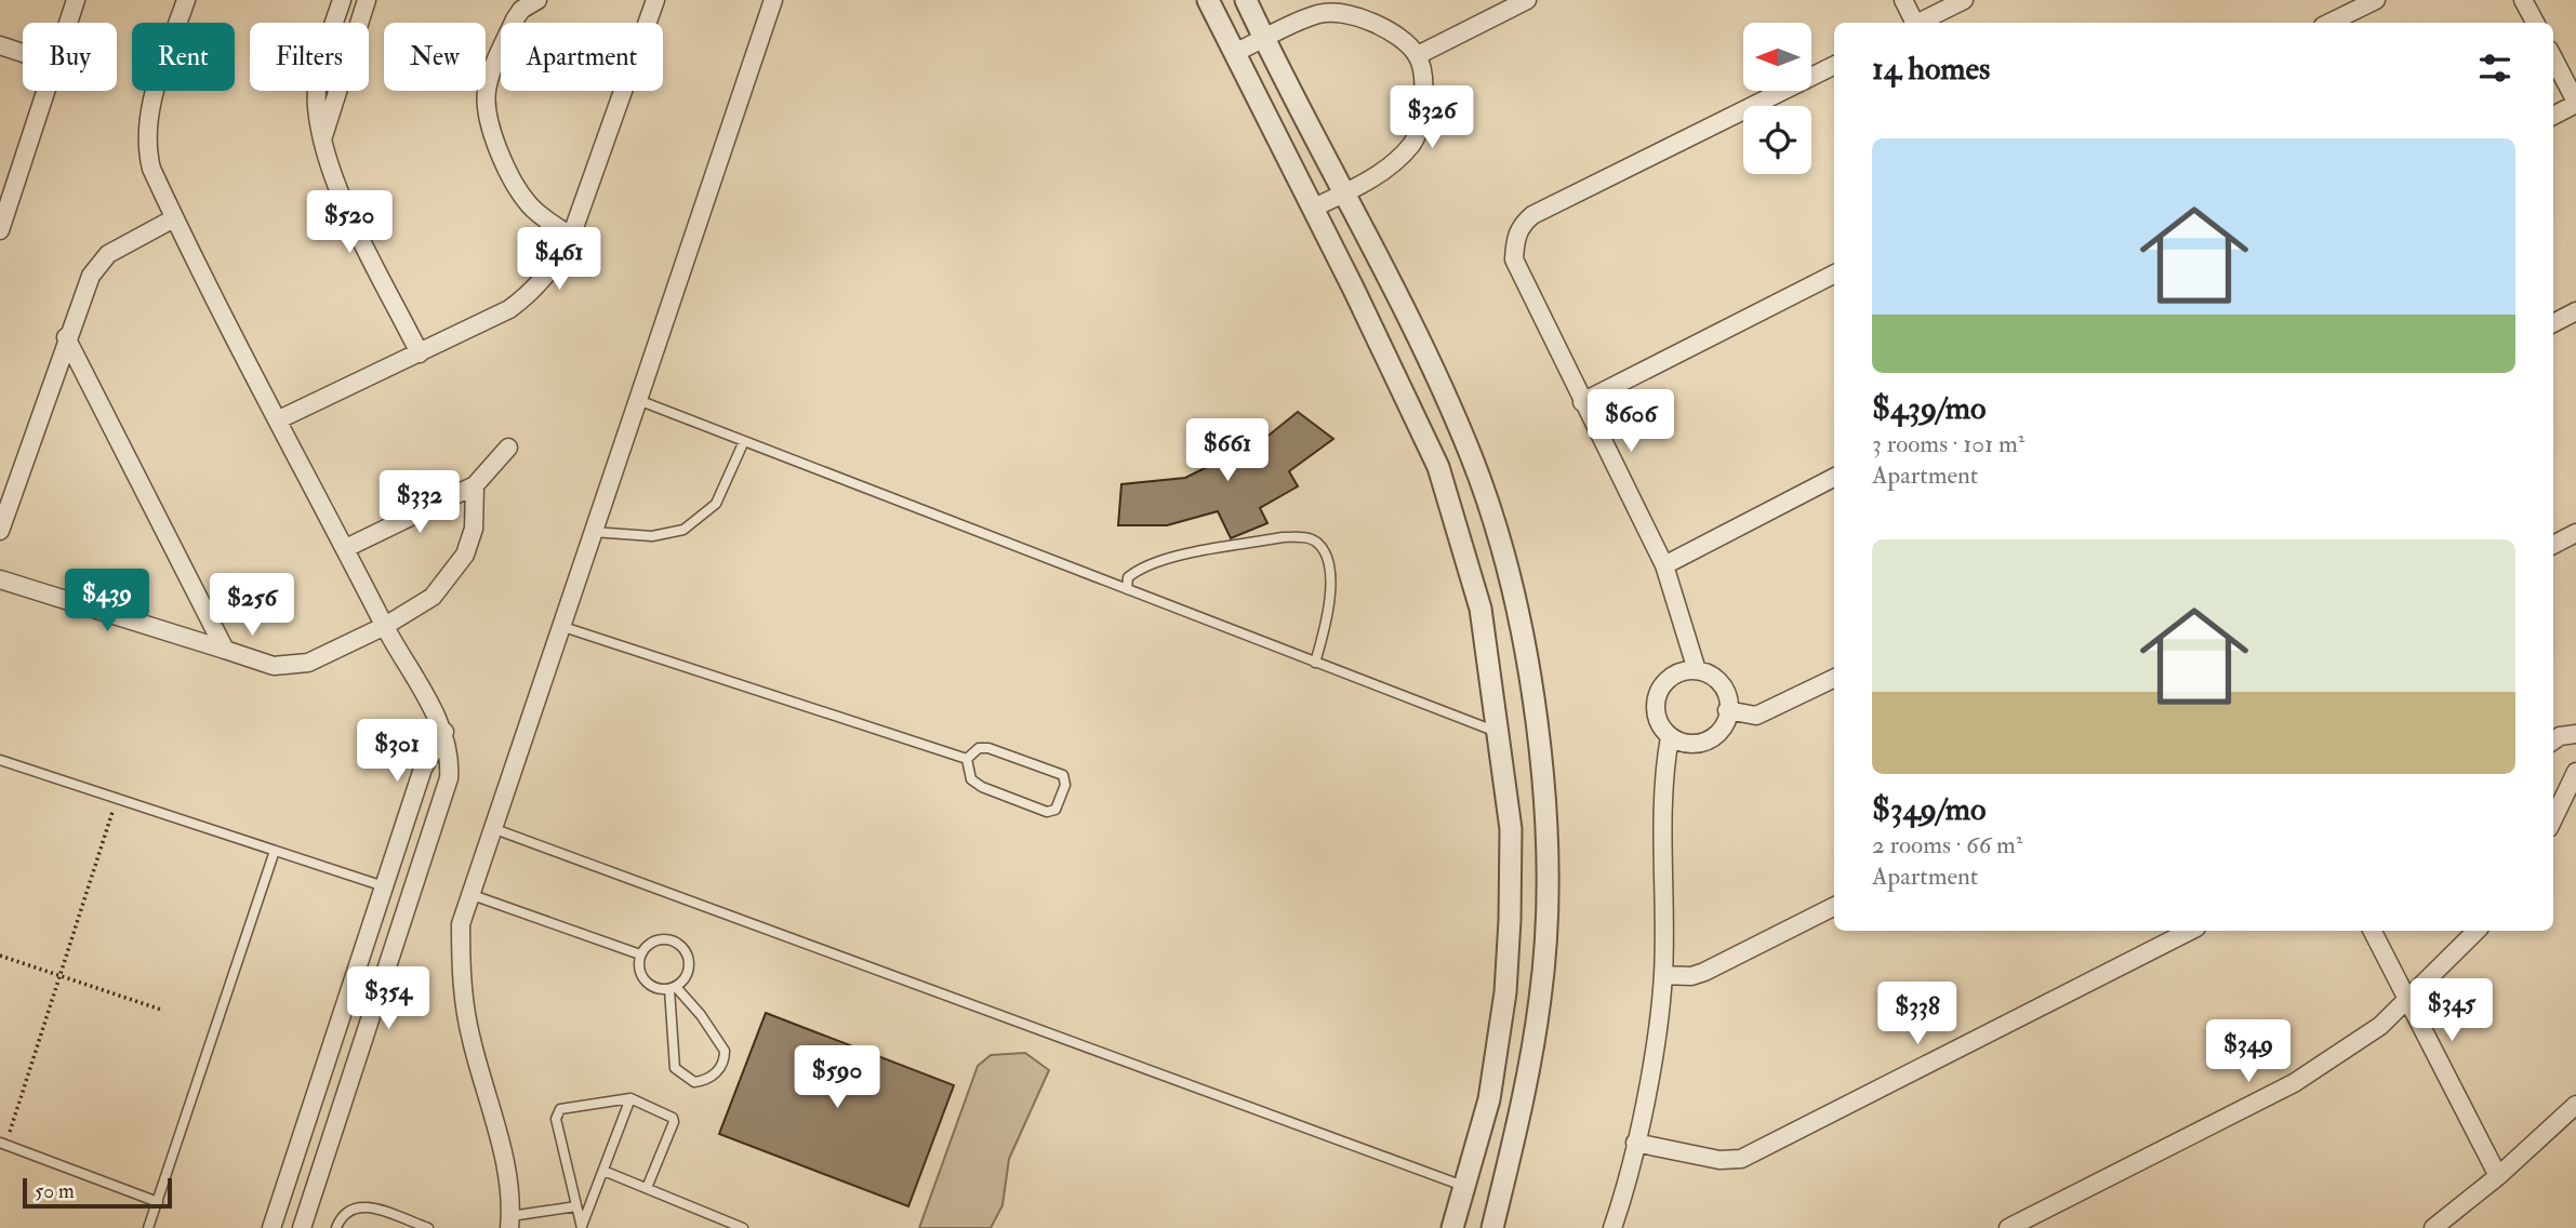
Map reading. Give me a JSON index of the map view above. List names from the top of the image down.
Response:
{
  "scale_bar": "50 m",
  "north": "left",
  "page": {
    "chip": [
      "Buy",
      "Rent",
      "Filters",
      "New",
      "Apartment"
    ],
    "heading": "14 homes",
    "price": [
      "$326",
      "$520",
      "$461",
      "$606",
      "$661",
      "$332",
      "$439",
      "$256",
      "$301",
      "$354",
      "$345",
      "$338",
      "$349",
      "$590"
    ],
    "list": [
      {
        "name": "$439/mo",
        "note": "3 rooms · 101 m² · Apartment"
      },
      {
        "name": "$349/mo",
        "note": "2 rooms · 66 m² · Apartment"
      }
    ],
    "scale": "50 m"
  }
}
